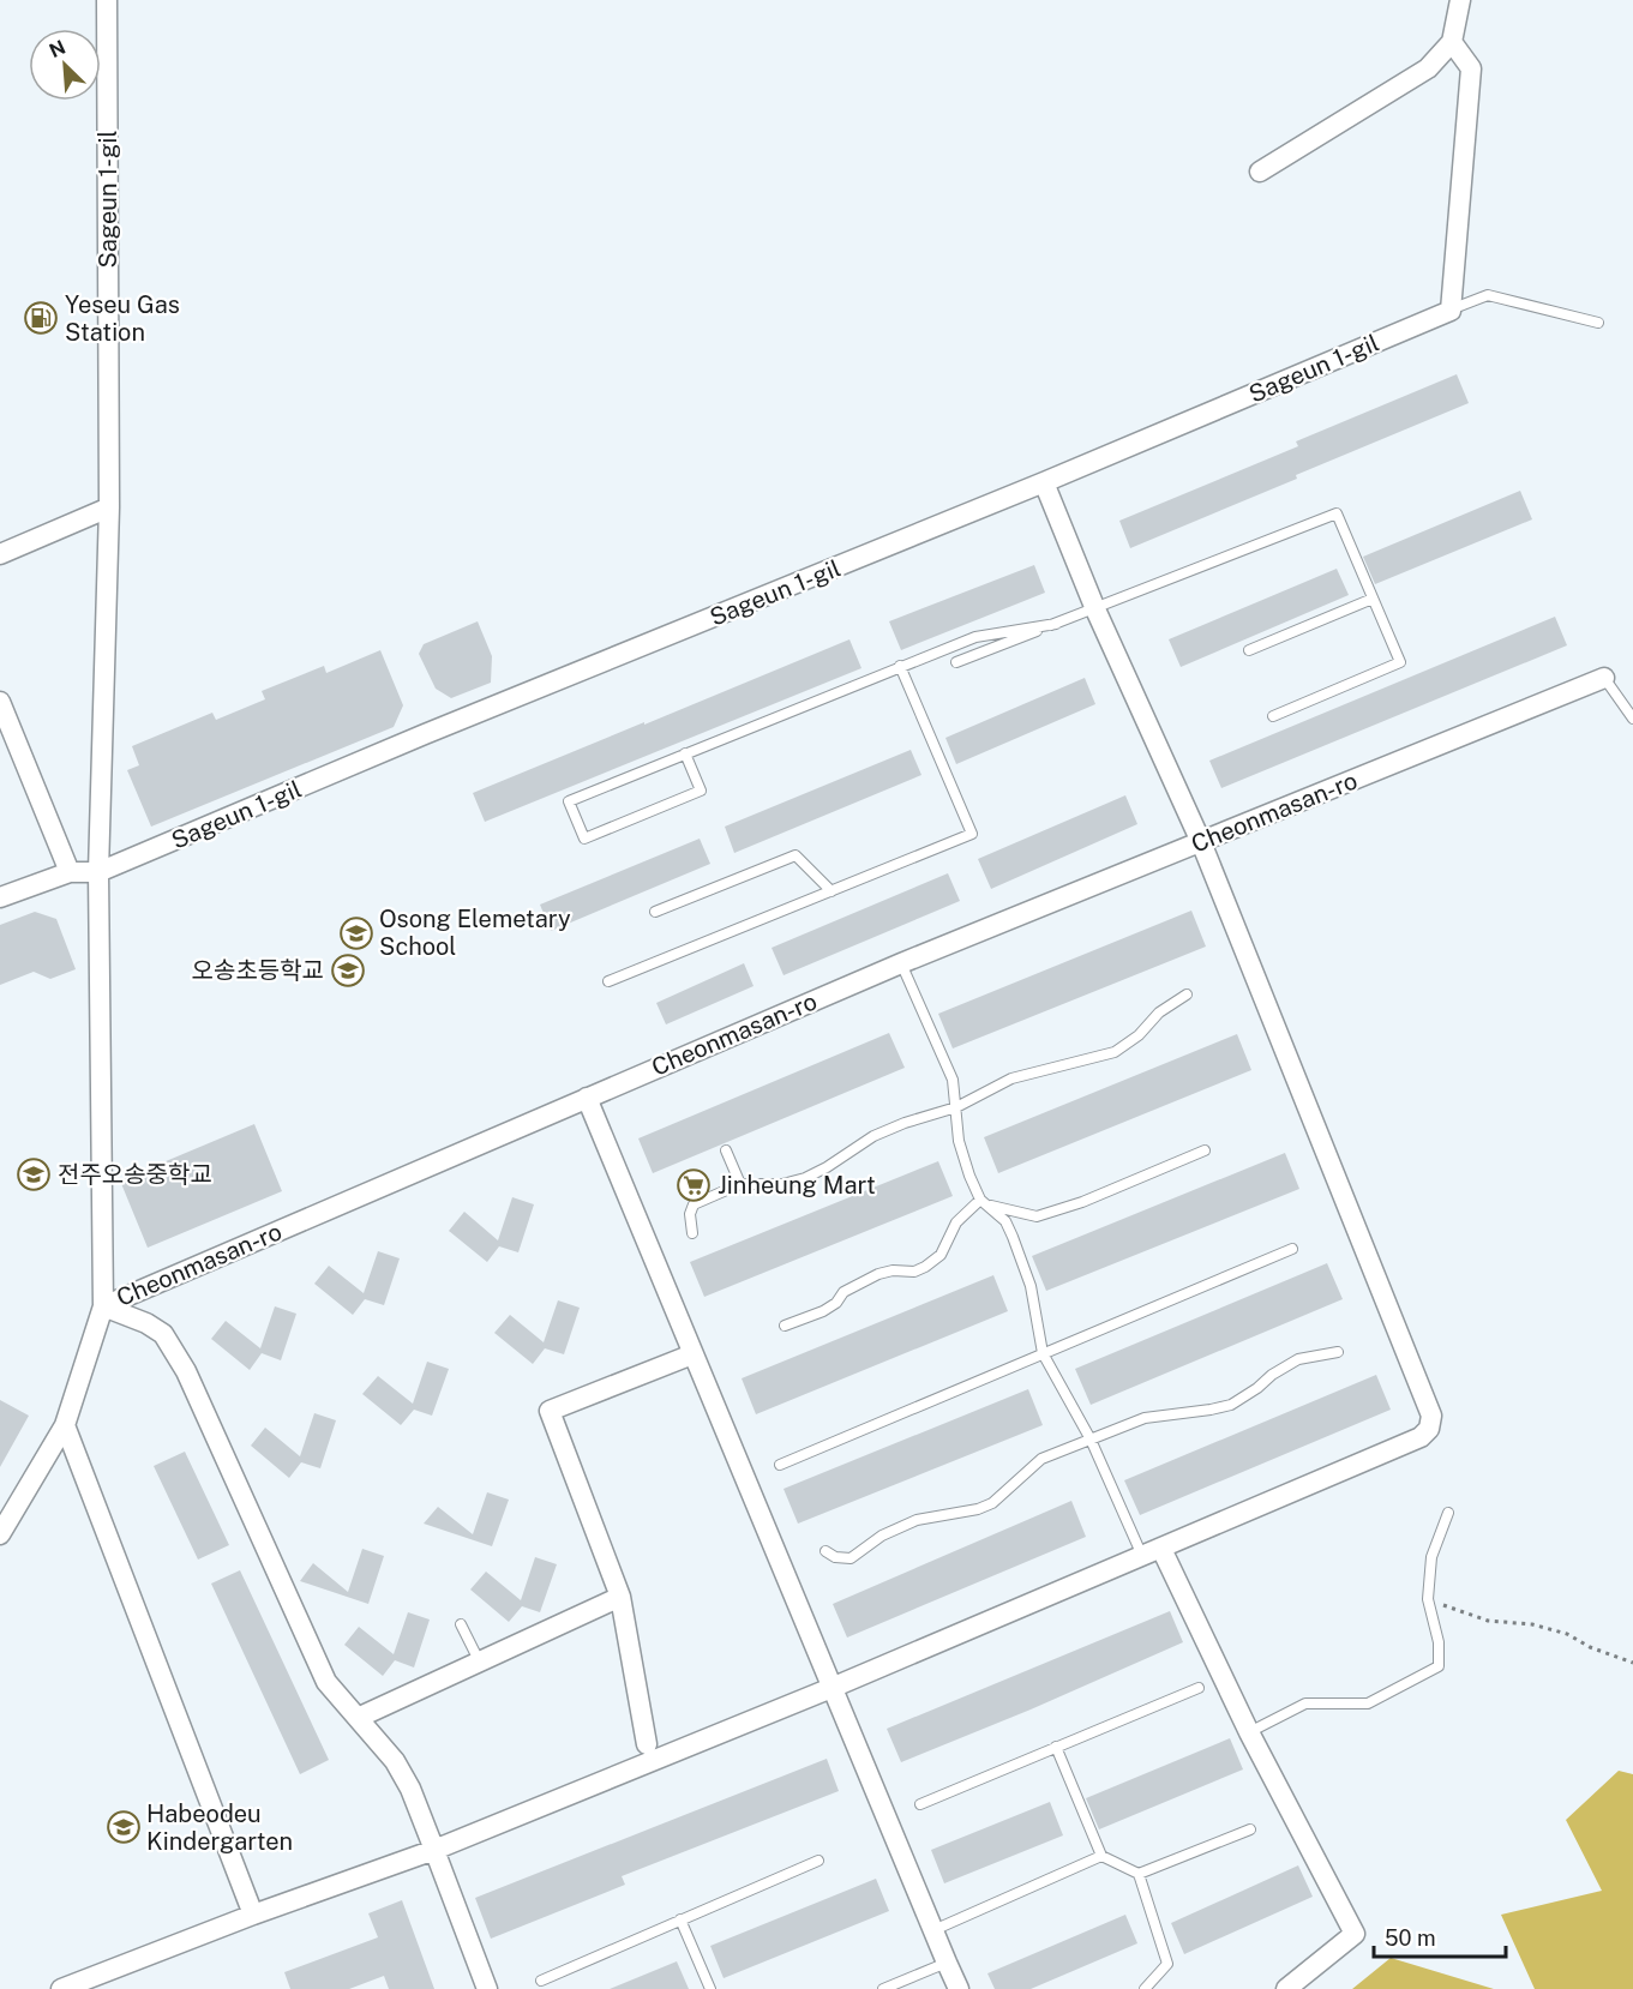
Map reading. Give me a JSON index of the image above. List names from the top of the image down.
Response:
{
  "streets": {
    "street": ["Sageun 1-gil", "Cheonmasan-ro"]
  },
  "crossings": [
    ["Sageun 1-gil", "Cheonmasan-ro"]
  ],
  "places": {
    "fuel station": ["Yeseu Gas Station"],
    "school or university": [
      "Osong Elemetary School",
      "오송초등학교",
      "전주오송중학교",
      "Habeodeu Kindergarten"
    ],
    "supermarket": ["Jinheung Mart"]
  },
  "scale_bar": "50 m",
  "north": "top left"
}
